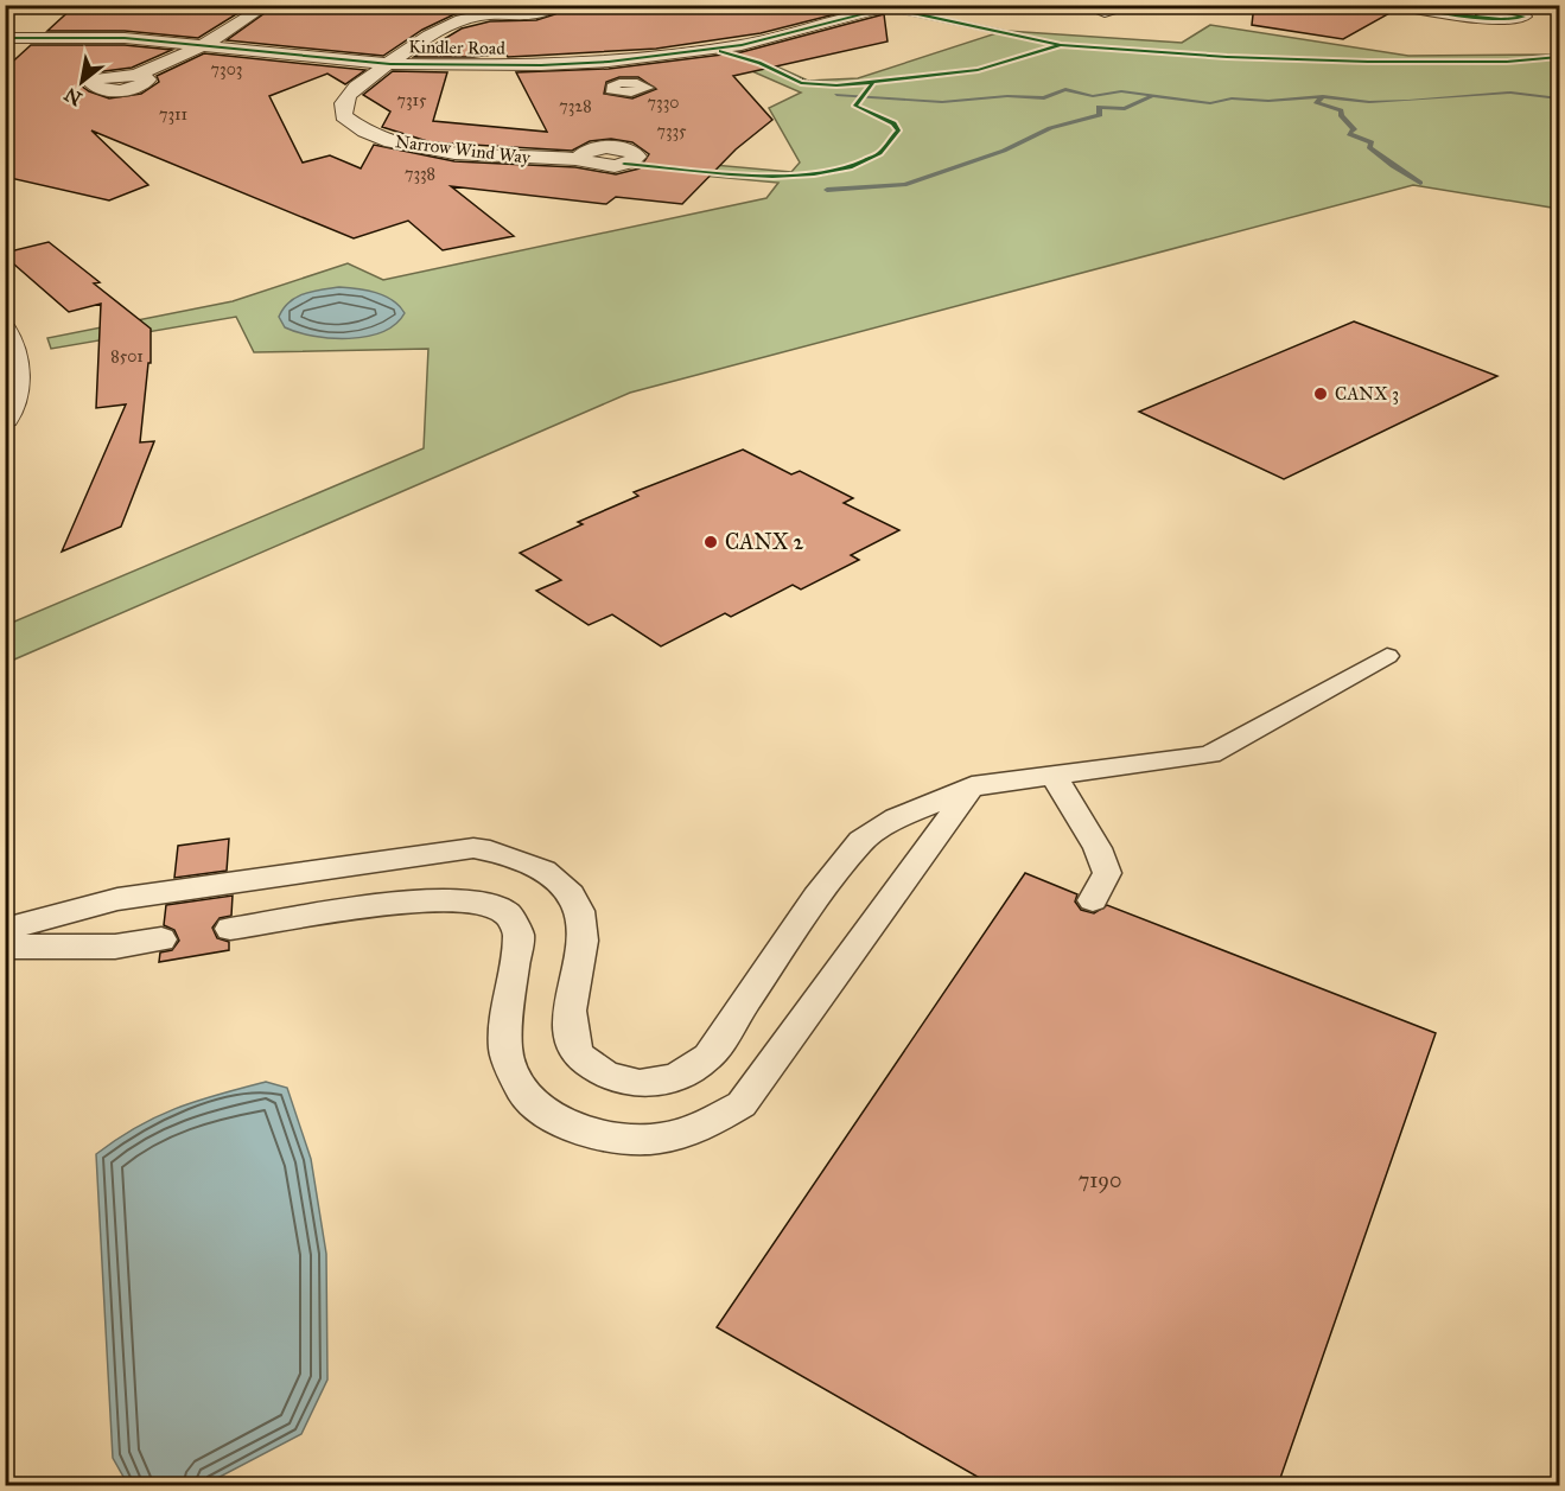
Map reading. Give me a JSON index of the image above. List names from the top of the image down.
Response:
{
  "streets": {
    "street": ["Kindler Road", "Narrow Wind Way"]
  },
  "crossings": [
    ["Kindler Road", "Narrow Wind Way"]
  ],
  "places": ["CANX 3", "CANX 2"],
  "house_numbers": [
    "7303",
    "7315",
    "7330",
    "7328",
    "7311",
    "7335",
    "7338",
    "8501",
    "7190"
  ],
  "north": "bottom left"
}
